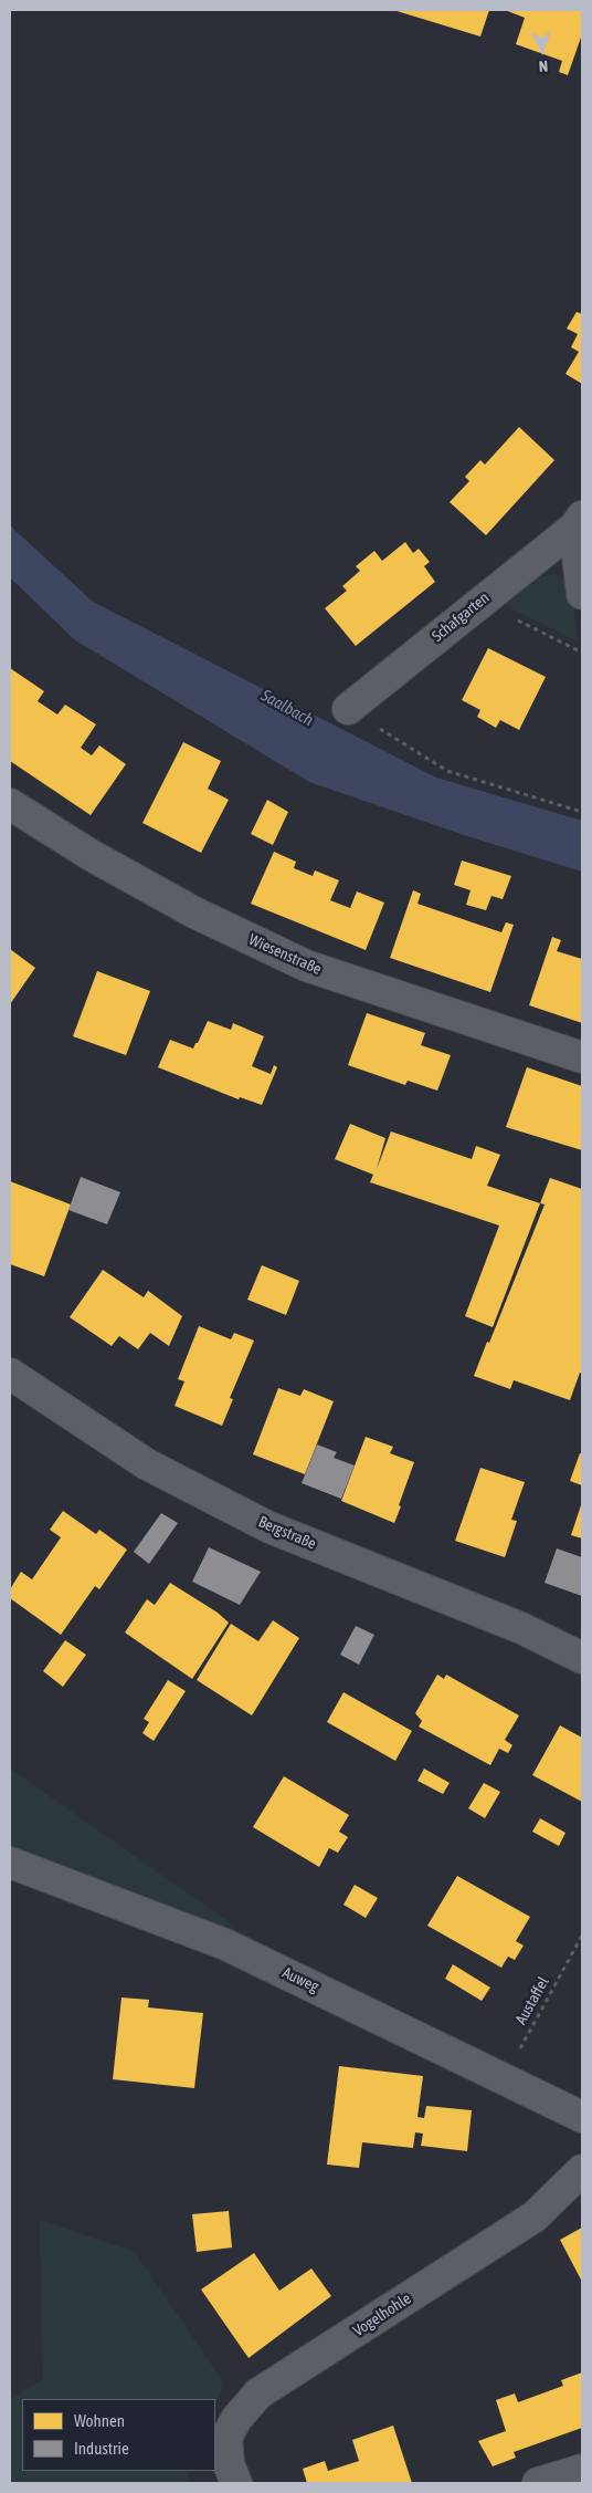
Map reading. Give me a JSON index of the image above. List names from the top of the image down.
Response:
{
  "streets": {
    "street": [
      "Schafgarten",
      "Wiesenstraße",
      "Bergstraße",
      "Auweg",
      "Vogelhohle"
    ],
    "path": ["Austaffel"]
  },
  "crossings": [
    ["Auweg", "Austaffel"]
  ],
  "water": ["Saalbach"],
  "legend": ["Wohnen", "Industrie"],
  "north": "bottom"
}
